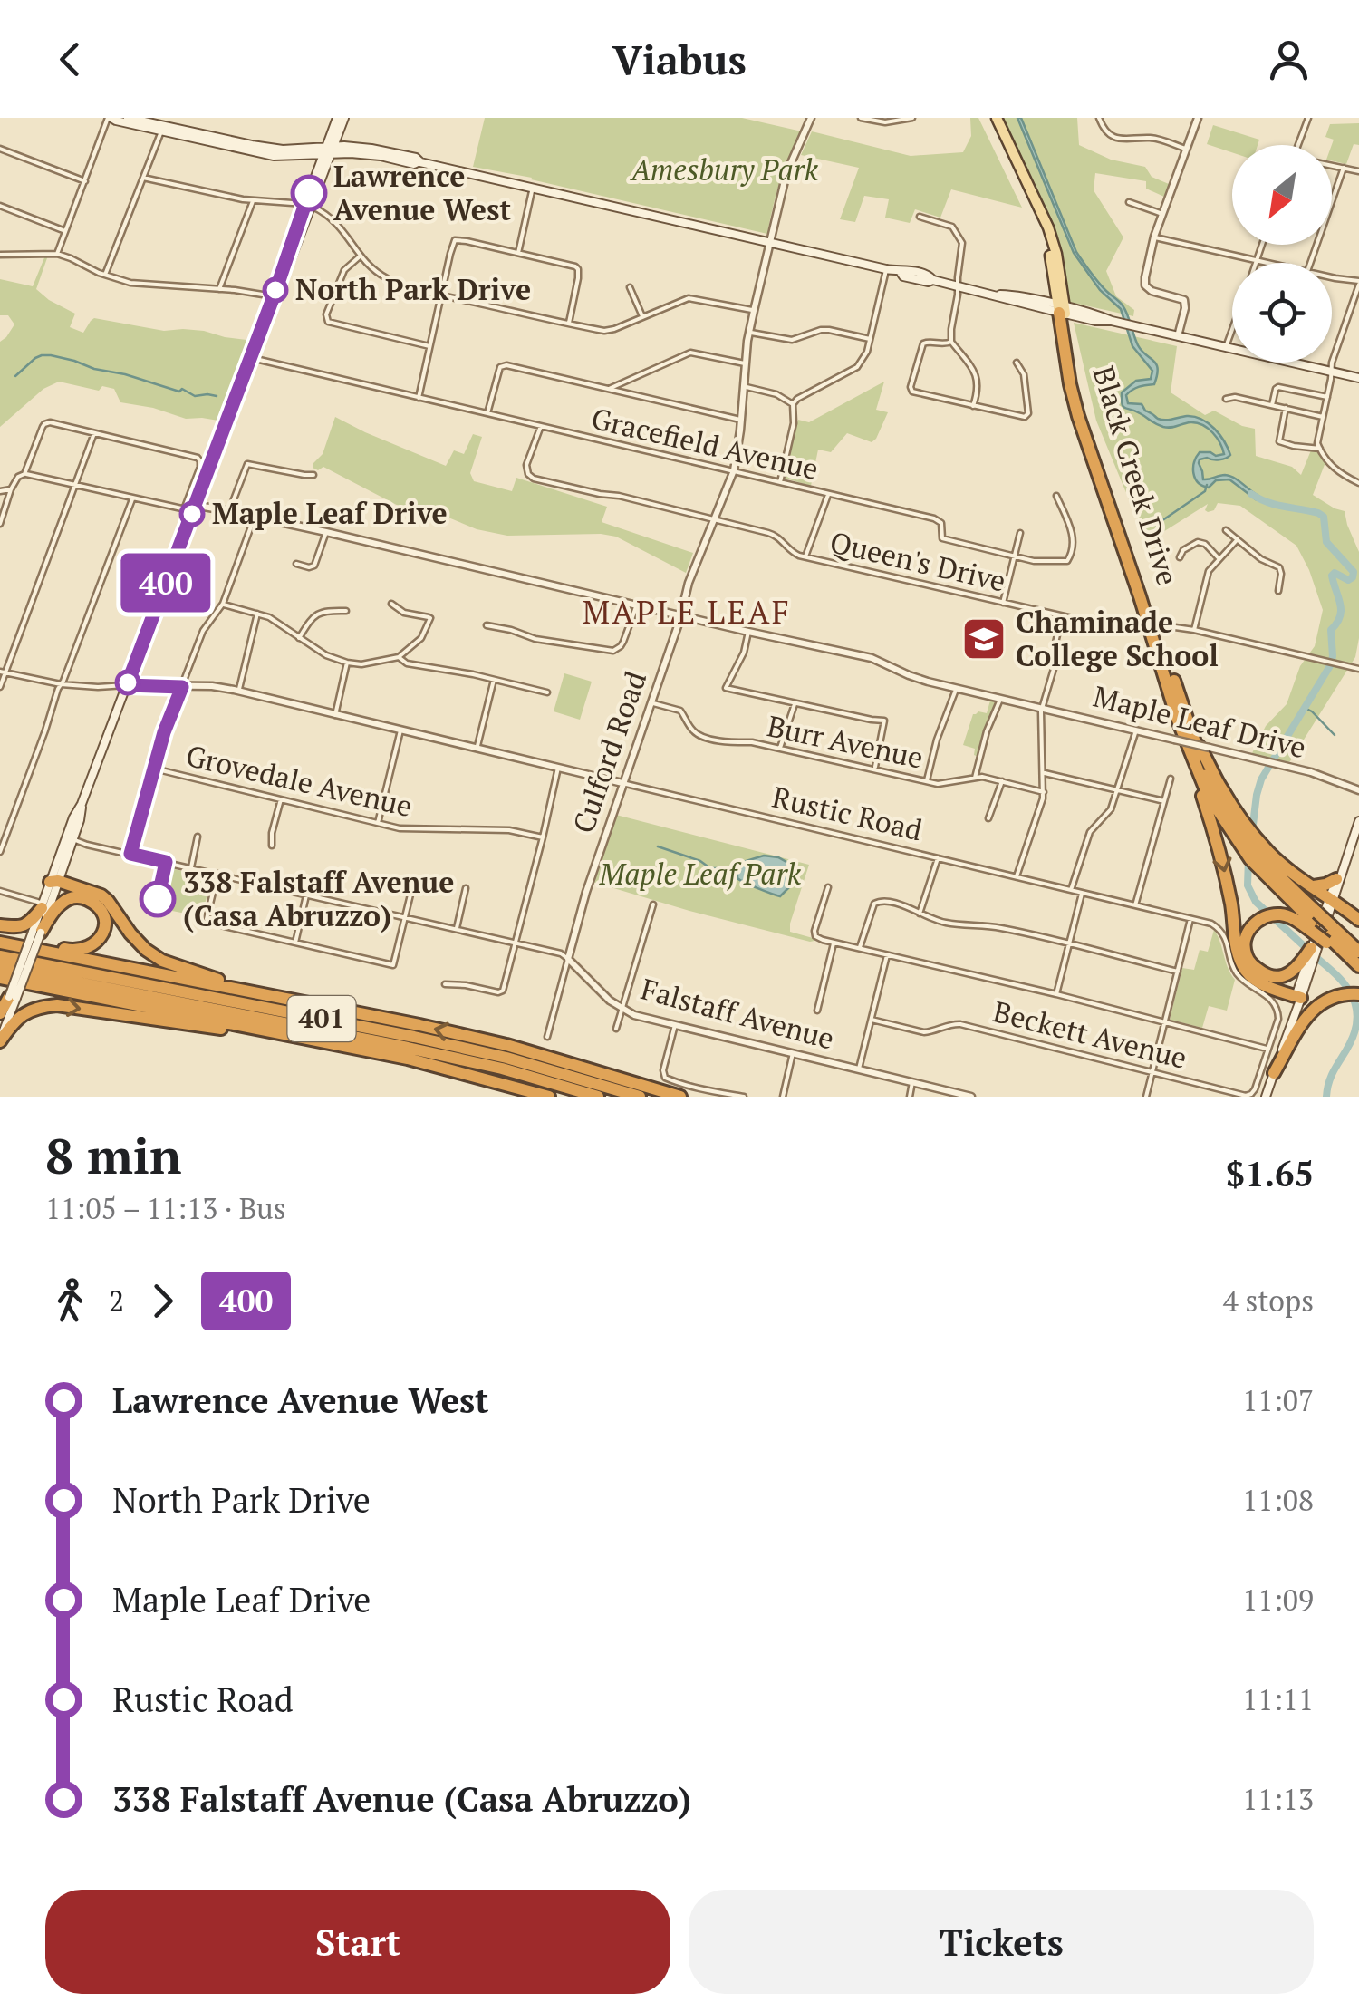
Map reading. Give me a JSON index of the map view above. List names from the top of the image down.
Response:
{
  "streets": {
    "highway": ["Black Creek Drive", "401"],
    "street": [
      "Gracefield Avenue",
      "Queen's Drive",
      "Maple Leaf Drive",
      "Burr Avenue",
      "Culford Road",
      "Grovedale Avenue",
      "Rustic Road",
      "Falstaff Avenue",
      "Beckett Avenue"
    ]
  },
  "crossings": [
    ["Gracefield Avenue", "Queen's Drive"],
    ["Gracefield Avenue", "Culford Road"],
    ["Black Creek Drive", "Maple Leaf Drive"],
    ["Queen's Drive", "Culford Road"],
    ["Maple Leaf Drive", "Culford Road"],
    ["Burr Avenue", "Culford Road"],
    ["Culford Road", "Rustic Road"],
    ["Culford Road", "Falstaff Avenue"],
    ["Rustic Road", "Beckett Avenue"]
  ],
  "districts": ["MAPLE LEAF"],
  "parks": ["Amesbury Park", "Maple Leaf Park"],
  "places": {
    "other": [
      "Lawrence Avenue West",
      "North Park Drive",
      "Maple Leaf Drive",
      "338 Falstaff Avenue (Casa Abruzzo)"
    ],
    "school or university": ["Chaminade College School"]
  },
  "lines": ["bus line 400"],
  "north": "bottom left",
  "page": {
    "header": "Viabus",
    "on_map": "400",
    "heading": ["8 min", "11:05 – 11:13 · Bus", "$1.65"],
    "legs": ["2", "400", "4 stops"],
    "list": [
      {
        "name": "Lawrence Avenue West",
        "value": "11:07"
      },
      {
        "name": "North Park Drive",
        "value": "11:08"
      },
      {
        "name": "Maple Leaf Drive",
        "value": "11:09"
      },
      {
        "name": "Rustic Road",
        "value": "11:11"
      },
      {
        "name": "338 Falstaff Avenue (Casa Abruzzo)",
        "value": "11:13"
      }
    ],
    "buttons": ["Start", "Tickets"]
  }
}
